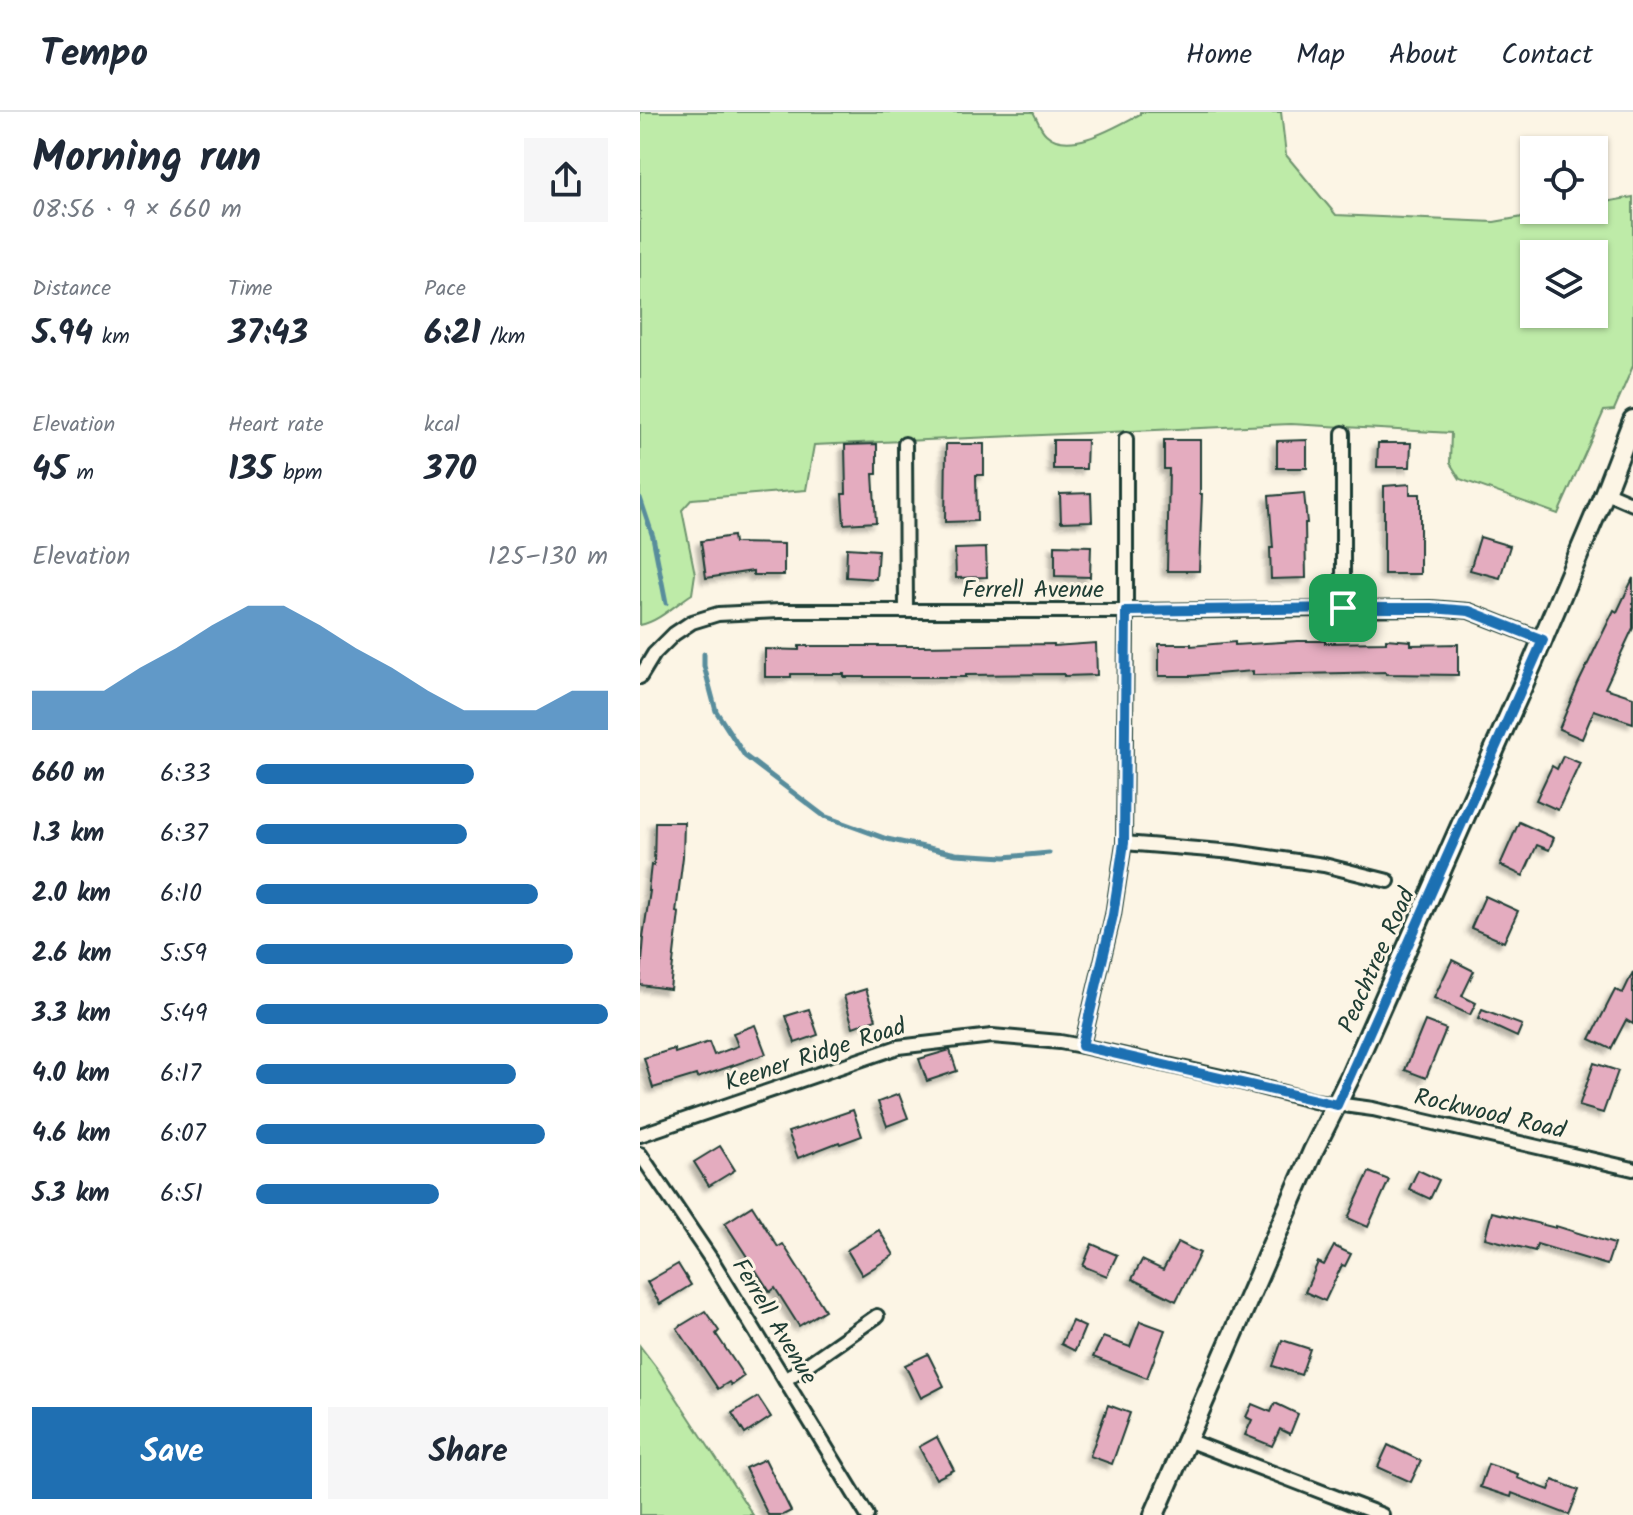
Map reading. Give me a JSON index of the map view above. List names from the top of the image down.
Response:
{
  "streets": {
    "street": [
      "Ferrell Avenue",
      "Peachtree Road",
      "Keener Ridge Road",
      "Rockwood Road"
    ]
  },
  "crossings": [
    ["Ferrell Avenue", "Peachtree Road"],
    ["Peachtree Road", "Keener Ridge Road"],
    ["Peachtree Road", "Rockwood Road"],
    ["Keener Ridge Road", "Rockwood Road"]
  ],
  "page": {
    "header": "Tempo",
    "nav": [
      "Home",
      "Map",
      "About",
      "Contact"
    ],
    "heading": ["Morning run", "08:56 · 9 × 660 m"],
    "stats": [
      ["Distance", "5.94 km"],
      ["Time", "37:43"],
      ["Pace", "6:21 /km"],
      ["Elevation", "45 m"],
      ["Heart rate", "135 bpm"],
      ["kcal", "370"]
    ],
    "chart": ["Elevation", "125–130 m"],
    "list": [
      {
        "name": "660 m",
        "note": "6:33"
      },
      {
        "name": "1.3 km",
        "note": "6:37"
      },
      {
        "name": "2.0 km",
        "note": "6:10"
      },
      {
        "name": "2.6 km",
        "note": "5:59"
      },
      {
        "name": "3.3 km",
        "note": "5:49"
      },
      {
        "name": "4.0 km",
        "note": "6:17"
      },
      {
        "name": "4.6 km",
        "note": "6:07"
      },
      {
        "name": "5.3 km",
        "note": "6:51"
      }
    ],
    "buttons": ["Save", "Share"]
  }
}
